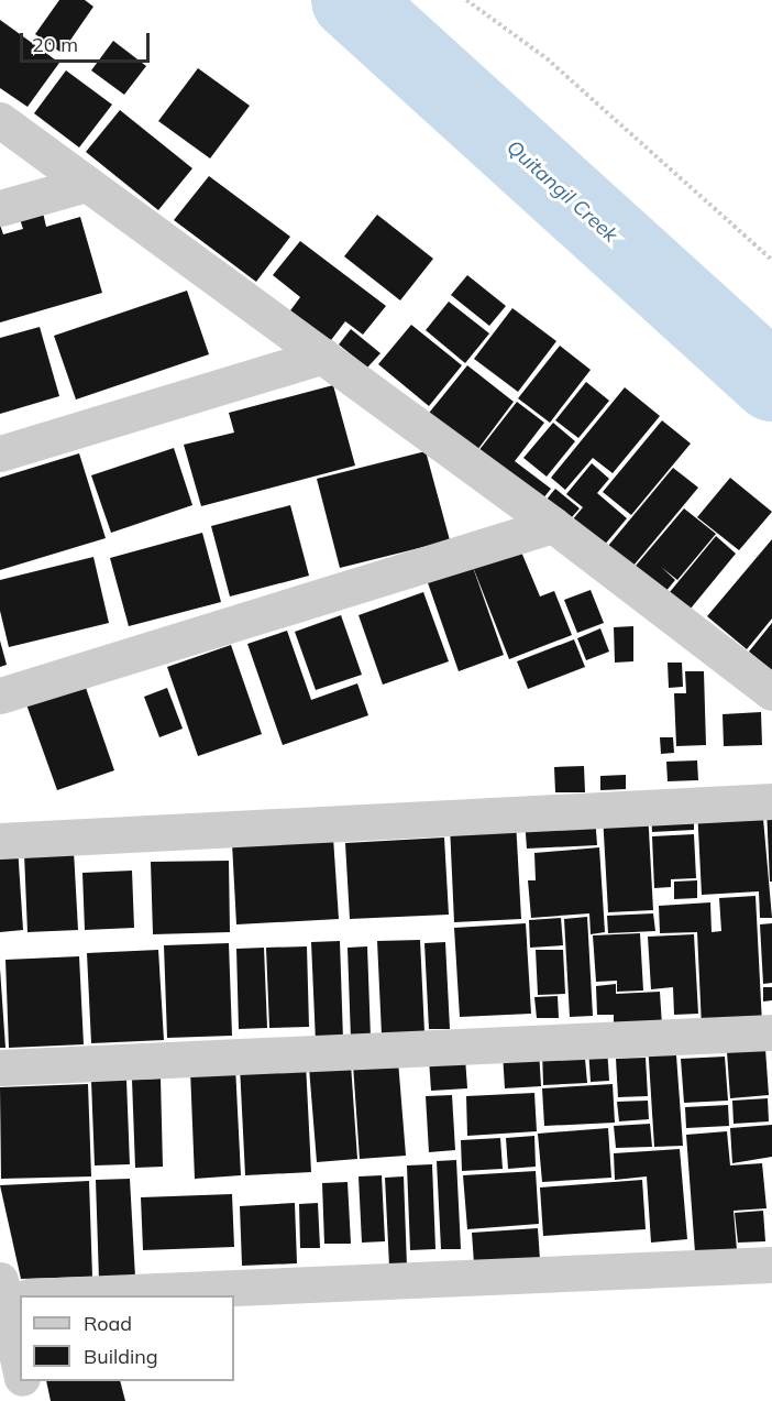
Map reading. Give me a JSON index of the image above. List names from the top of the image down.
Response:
{
  "water": ["Quitangil Creek"],
  "legend": ["Road", "Building"],
  "scale_bar": "20 m"
}
